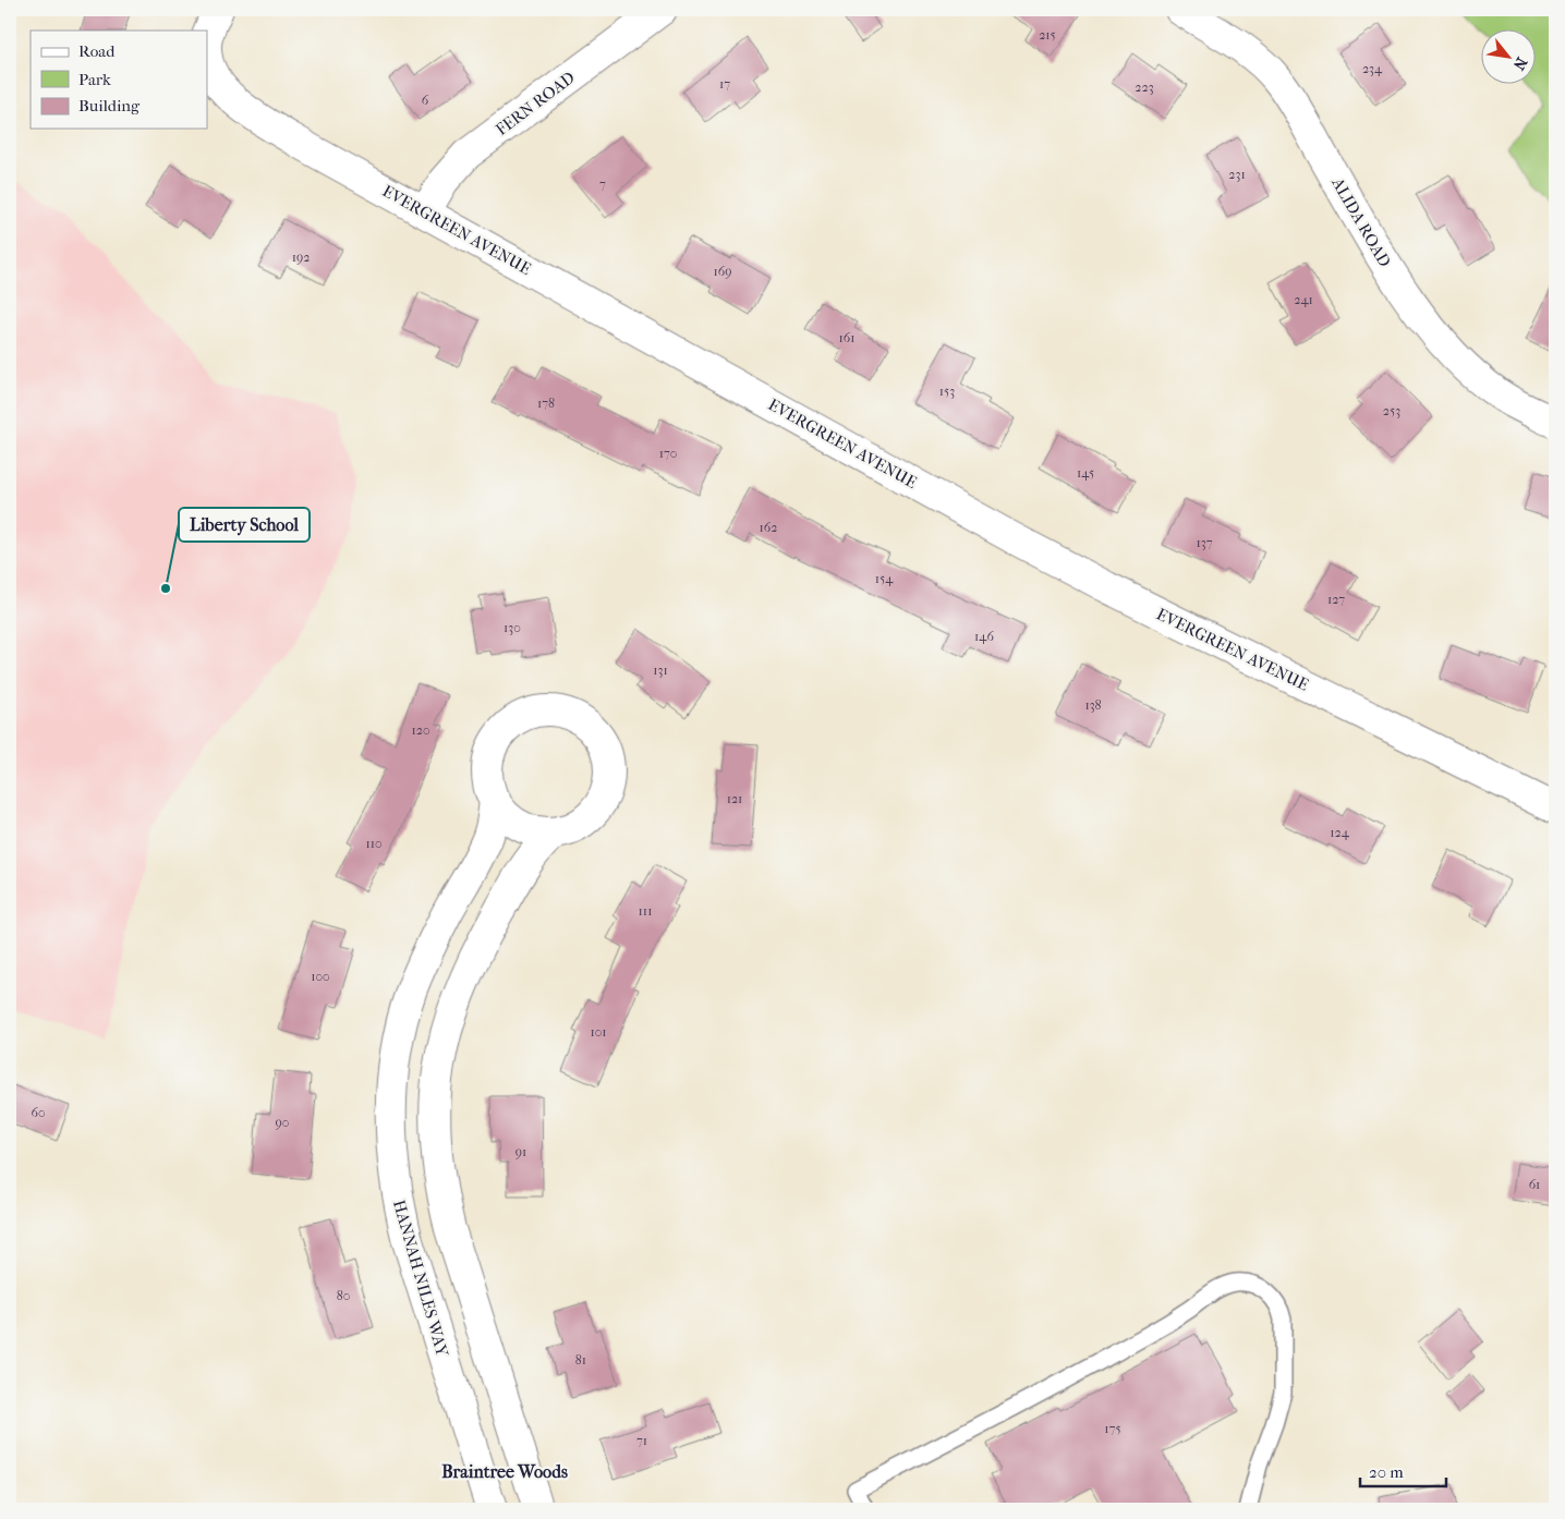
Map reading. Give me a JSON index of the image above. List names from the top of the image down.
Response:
{
  "streets": {
    "street": [
      "FERN ROAD",
      "ALIDA ROAD",
      "EVERGREEN AVENUE",
      "HANNAH NILES WAY"
    ]
  },
  "crossings": [
    ["FERN ROAD", "EVERGREEN AVENUE"]
  ],
  "districts": ["Braintree Woods"],
  "places": ["Liberty School"],
  "house_numbers": [
    "215",
    "234",
    "17",
    "223",
    "6",
    "231",
    "7",
    "192",
    "169",
    "241",
    "161",
    "153",
    "178",
    "253",
    "170",
    "145",
    "162",
    "137",
    "154",
    "127",
    "130",
    "146",
    "131",
    "138",
    "120",
    "121",
    "124",
    "110",
    "111",
    "100",
    "101",
    "60",
    "90",
    "91",
    "61",
    "80",
    "81",
    "175",
    "71"
  ],
  "legend": ["Road", "Park", "Building"],
  "scale_bar": "20 m",
  "north": "bottom right"
}
